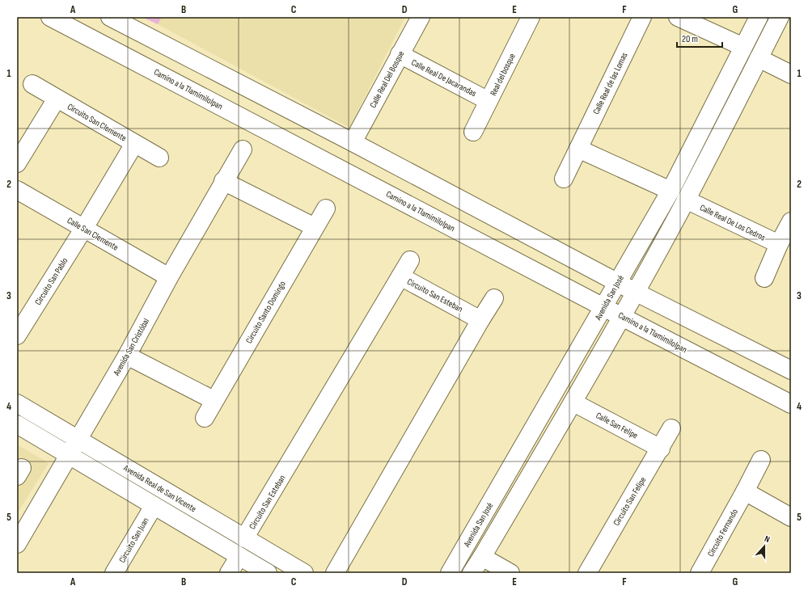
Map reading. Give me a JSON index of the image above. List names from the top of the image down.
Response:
{
  "streets": {
    "street": [
      "Real del bosque",
      "Calle Real De Jacarandas",
      "Calle Real Del Bosque",
      "Calle Real de las Lomas",
      "Camino a la Tlamimilolpan",
      "Circuito San Clemente",
      "Calle Real De Los Cedros",
      "Calle San Clemente",
      "Circuito San Pablo",
      "Circuito San Esteban",
      "Avenida San José",
      "Circuito Santo Domingo",
      "Avenida San Cristóbal",
      "Calle San Felipe",
      "Avenida Real de San Vicente",
      "Circuito San Felipe",
      "Circuito Fernando",
      "Circuito San Juan"
    ]
  },
  "crossings": [
    ["Real del bosque", "Calle Real De Jacarandas"],
    ["Calle Real De Jacarandas", "Calle Real Del Bosque"],
    ["Camino a la Tlamimilolpan", "Avenida San José"],
    ["Circuito San Clemente", "Calle San Clemente"],
    ["Circuito San Clemente", "Circuito San Pablo"],
    ["Calle San Clemente", "Circuito San Pablo"],
    ["Calle San Clemente", "Avenida San Cristóbal"],
    ["Circuito San Esteban", "Avenida Real de San Vicente"],
    ["Avenida San Cristóbal", "Avenida Real de San Vicente"],
    ["Calle San Felipe", "Circuito San Felipe"],
    ["Avenida Real de San Vicente", "Circuito San Juan"]
  ],
  "scale_bar": "20 m",
  "north": "top",
  "grid": {
    "columns": [
      "A",
      "B",
      "C",
      "D",
      "E",
      "F",
      "G"
    ],
    "rows": [
      "1",
      "2",
      "3",
      "4",
      "5"
    ]
  }
}
